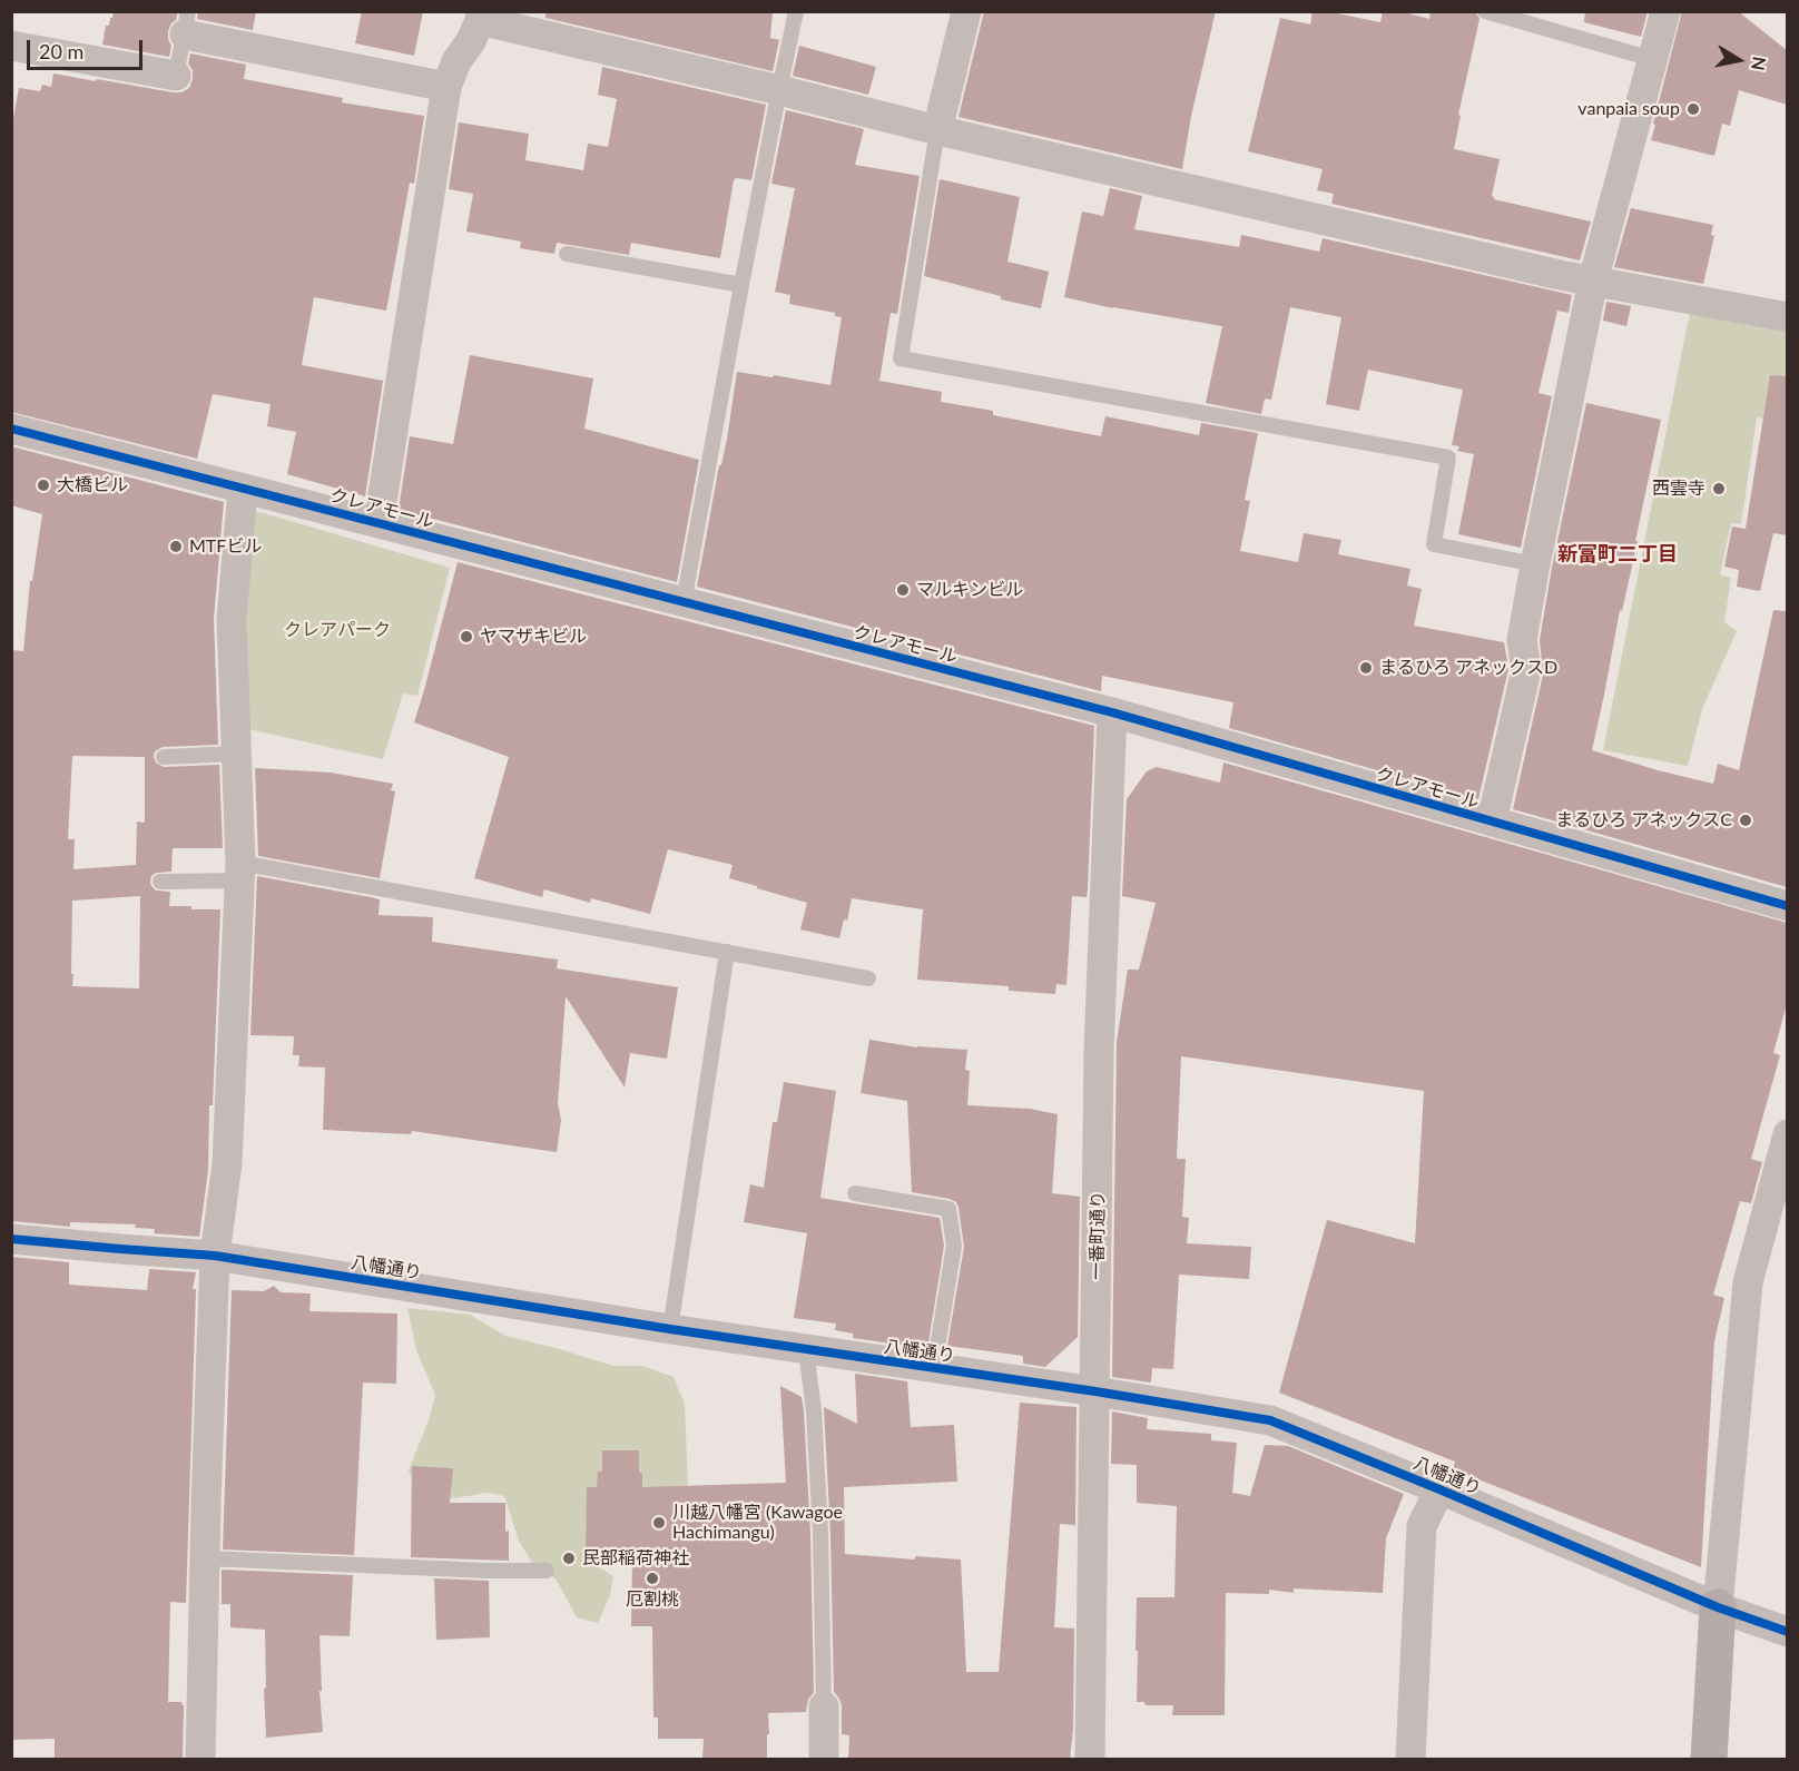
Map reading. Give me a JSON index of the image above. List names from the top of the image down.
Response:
{
  "streets": {
    "street": ["クレアモール", "一番町通り", "八幡通り"]
  },
  "crossings": [
    ["クレアモール", "一番町通り"],
    ["一番町通り", "八幡通り"]
  ],
  "districts": ["新富町二丁目"],
  "parks": ["クレアパーク"],
  "places": [
    "vanpaia soup",
    "大橋ビル",
    "西雲寺",
    "MTFビル",
    "マルキンビル",
    "ヤマザキビル",
    "まるひろ アネックスD",
    "まるひろ アネックスC",
    "川越八幡宮 (Kawagoe Hachimangu)",
    "民部稲荷神社",
    "厄割桃"
  ],
  "scale_bar": "20 m",
  "north": "right"
}
